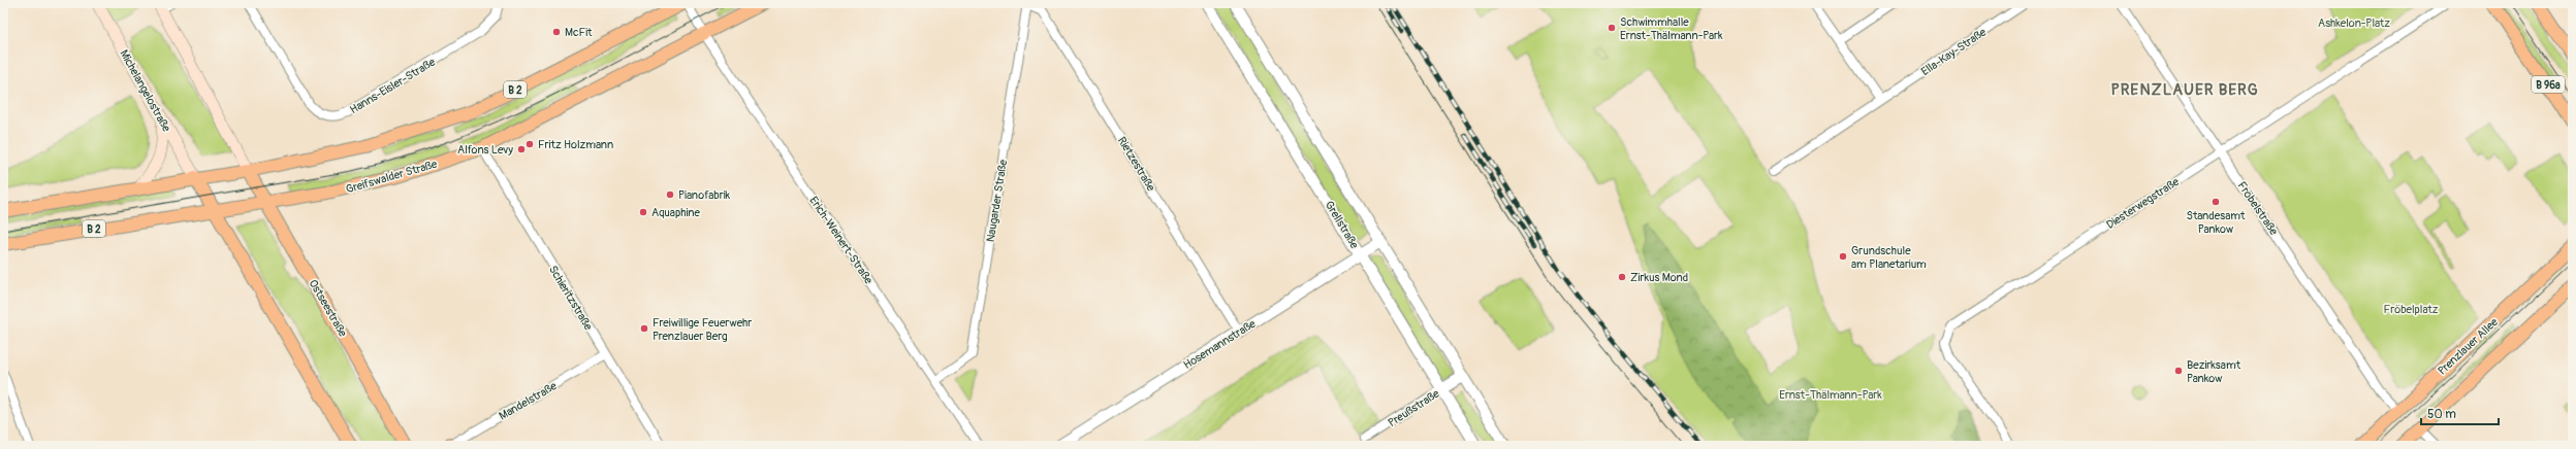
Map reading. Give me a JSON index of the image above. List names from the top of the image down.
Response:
{
  "streets": {
    "main road": [
      "B 96a",
      "B 2",
      "Michelangelostraße",
      "Greifswalder Straße",
      "Ostseestraße",
      "Prenzlauer Allee"
    ],
    "street": [
      "Ella-Kay-Straße",
      "Hanns-Eisler-Straße",
      "Rietzestraße",
      "Naugarder Straße",
      "Diesterwegstraße",
      "Fröbelstraße",
      "Grellstraße",
      "Erich-Weinert-Straße",
      "Schieritzstraße",
      "Hosemannstraße",
      "Mandelstraße",
      "Preußstraße"
    ]
  },
  "crossings": [
    ["B 2", "Michelangelostraße"],
    ["B 2", "Ostseestraße"],
    ["Rietzestraße", "Naugarder Straße"],
    ["Rietzestraße", "Hosemannstraße"],
    ["Greifswalder Straße", "Erich-Weinert-Straße"],
    ["Greifswalder Straße", "Schieritzstraße"],
    ["Greifswalder Straße", "Ostseestraße"],
    ["Naugarder Straße", "Erich-Weinert-Straße"],
    ["Diesterwegstraße", "Fröbelstraße"],
    ["Fröbelstraße", "Prenzlauer Allee"],
    ["Grellstraße", "Hosemannstraße"],
    ["Grellstraße", "Preußstraße"],
    ["Schieritzstraße", "Mandelstraße"]
  ],
  "districts": ["PRENZLAUER BERG"],
  "parks": ["Ashkelon-Platz", "Fröbelplatz", "Ernst-Thälmann-Park"],
  "places": [
    "Schwimmhalle Ernst-Thälmann-Park",
    "McFit",
    "Fritz Holzmann",
    "Alfons Levy",
    "Pianofabrik",
    "Standesamt Pankow",
    "Aquaphine",
    "Grundschule am Planetarium",
    "Zirkus Mond",
    "Freiwillige Feuerwehr Prenzlauer Berg",
    "Bezirksamt Pankow"
  ],
  "scale_bar": "50 m"
}
